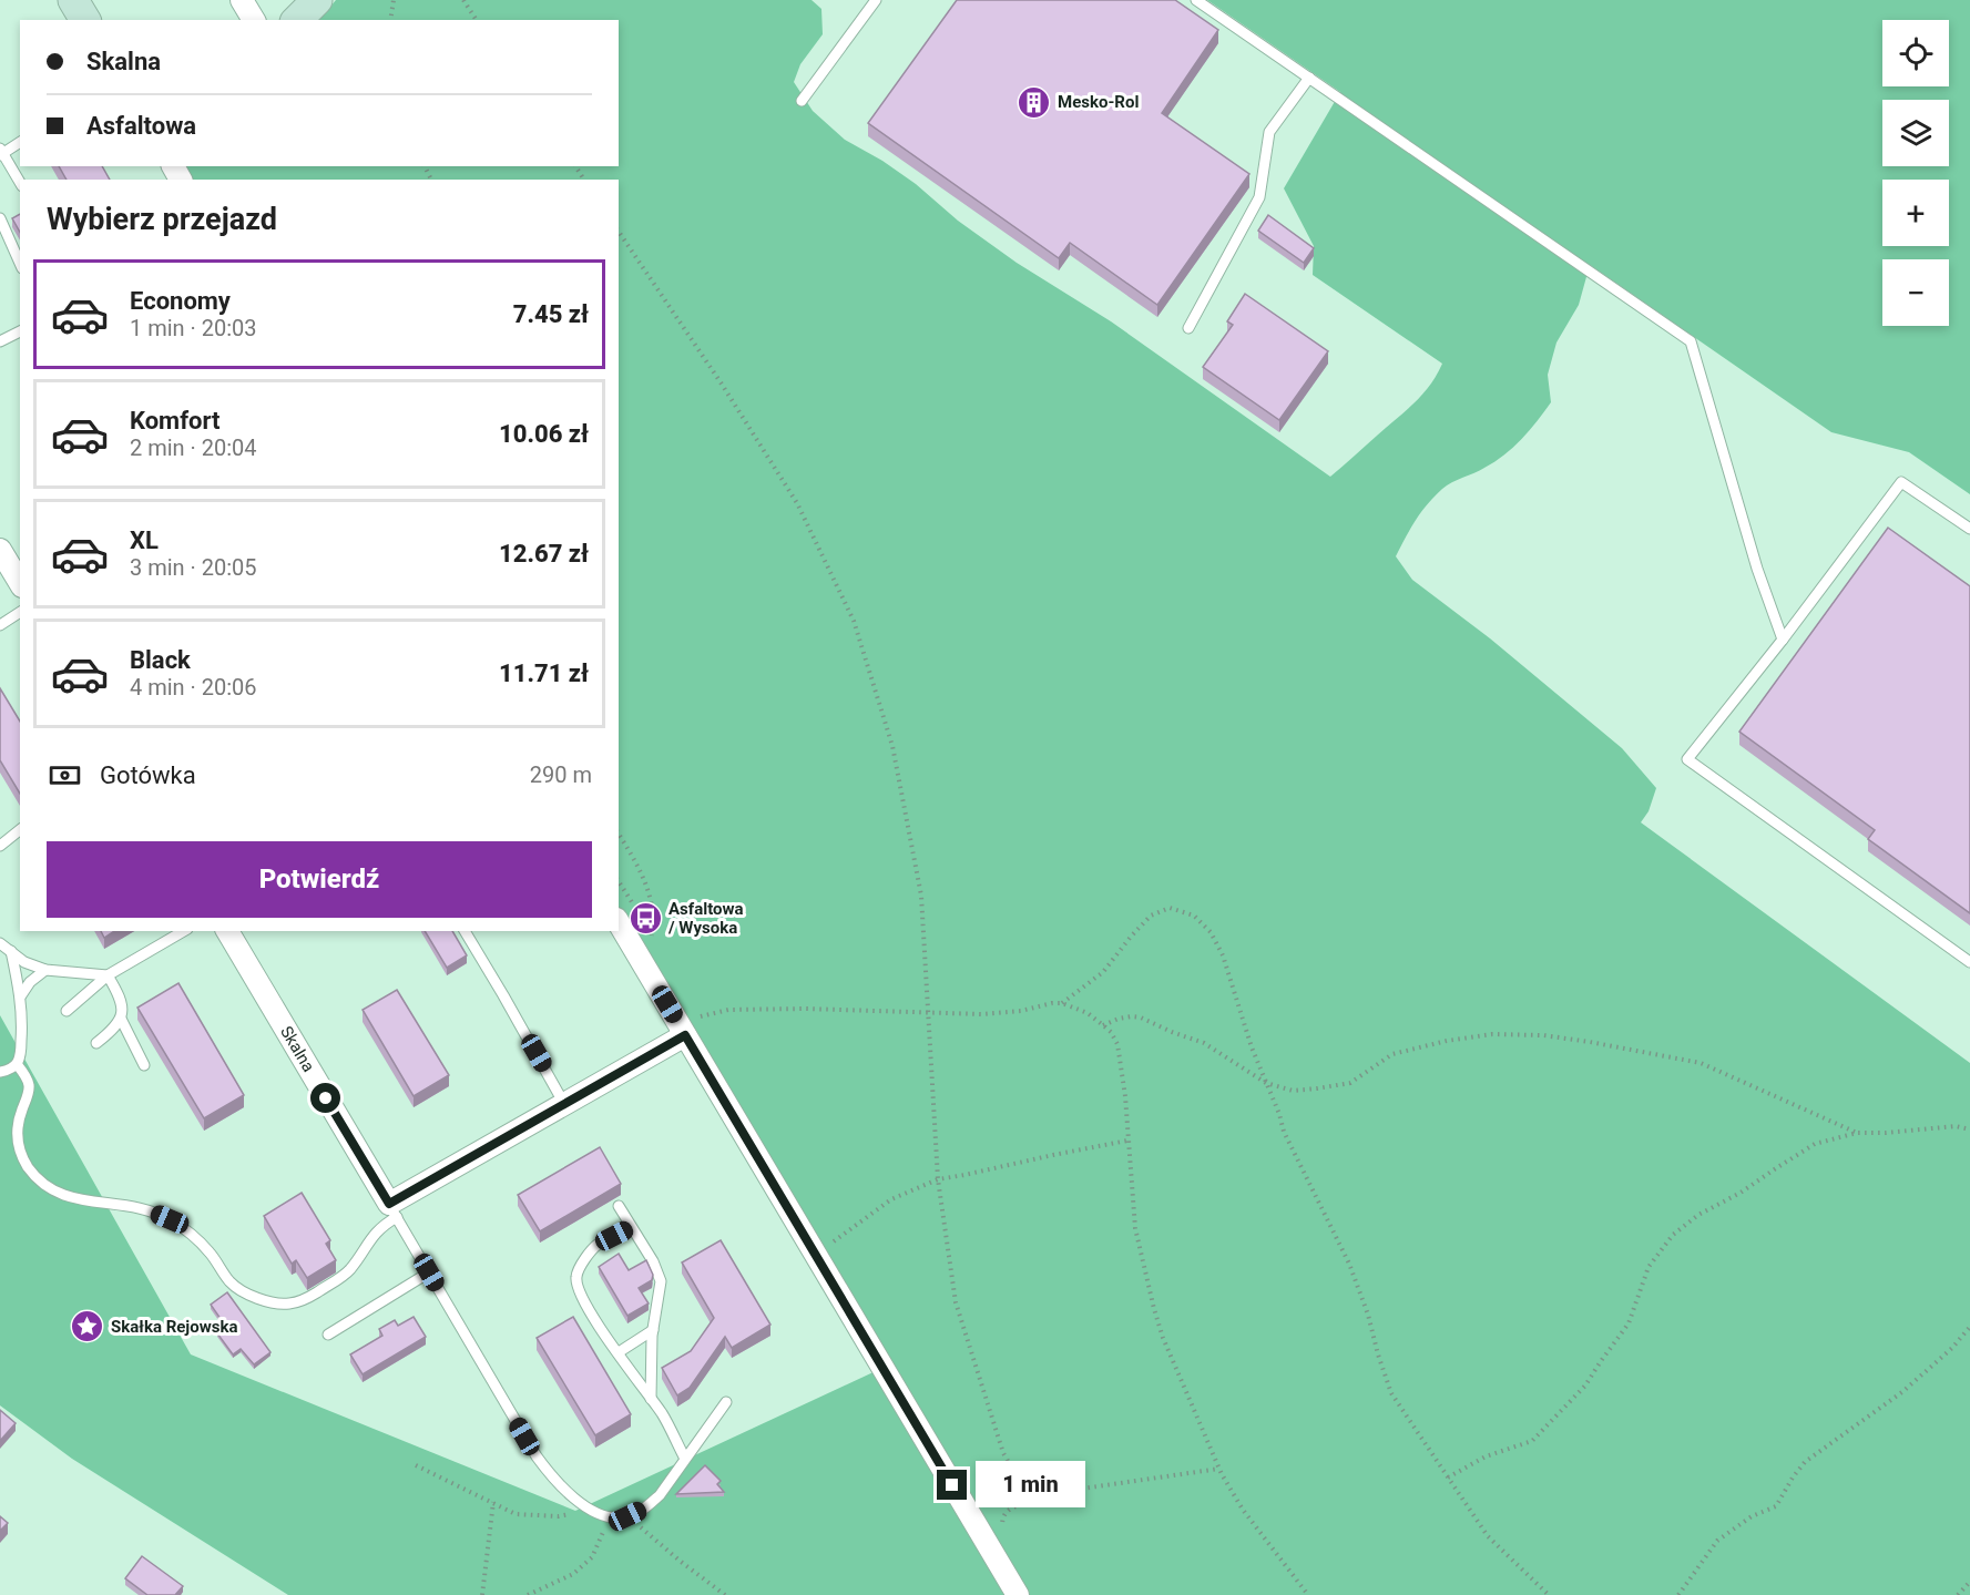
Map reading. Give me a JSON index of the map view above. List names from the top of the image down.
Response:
{
  "streets": {
    "street": ["Skalna"]
  },
  "places": {
    "building": ["Mesko-Rol"],
    "bus stop": ["Asfaltowa / Wysoka"],
    "place": ["Skałka Rejowska"]
  },
  "page": {
    "map_buttons": ["+", "−"],
    "banner": ["Skalna", "Asfaltowa"],
    "heading": "Wybierz przejazd",
    "list": [
      {
        "name": "Economy",
        "note": "1 min · 20:03",
        "value": "7.45 zł"
      },
      {
        "name": "Komfort",
        "note": "2 min · 20:04",
        "value": "10.06 zł"
      },
      {
        "name": "XL",
        "note": "3 min · 20:05",
        "value": "12.67 zł"
      },
      {
        "name": "Black",
        "note": "4 min · 20:06",
        "value": "11.71 zł"
      }
    ],
    "pay": ["Gotówka", "290 m"],
    "buttons": "Potwierdź",
    "bubble": "1 min"
  }
}
